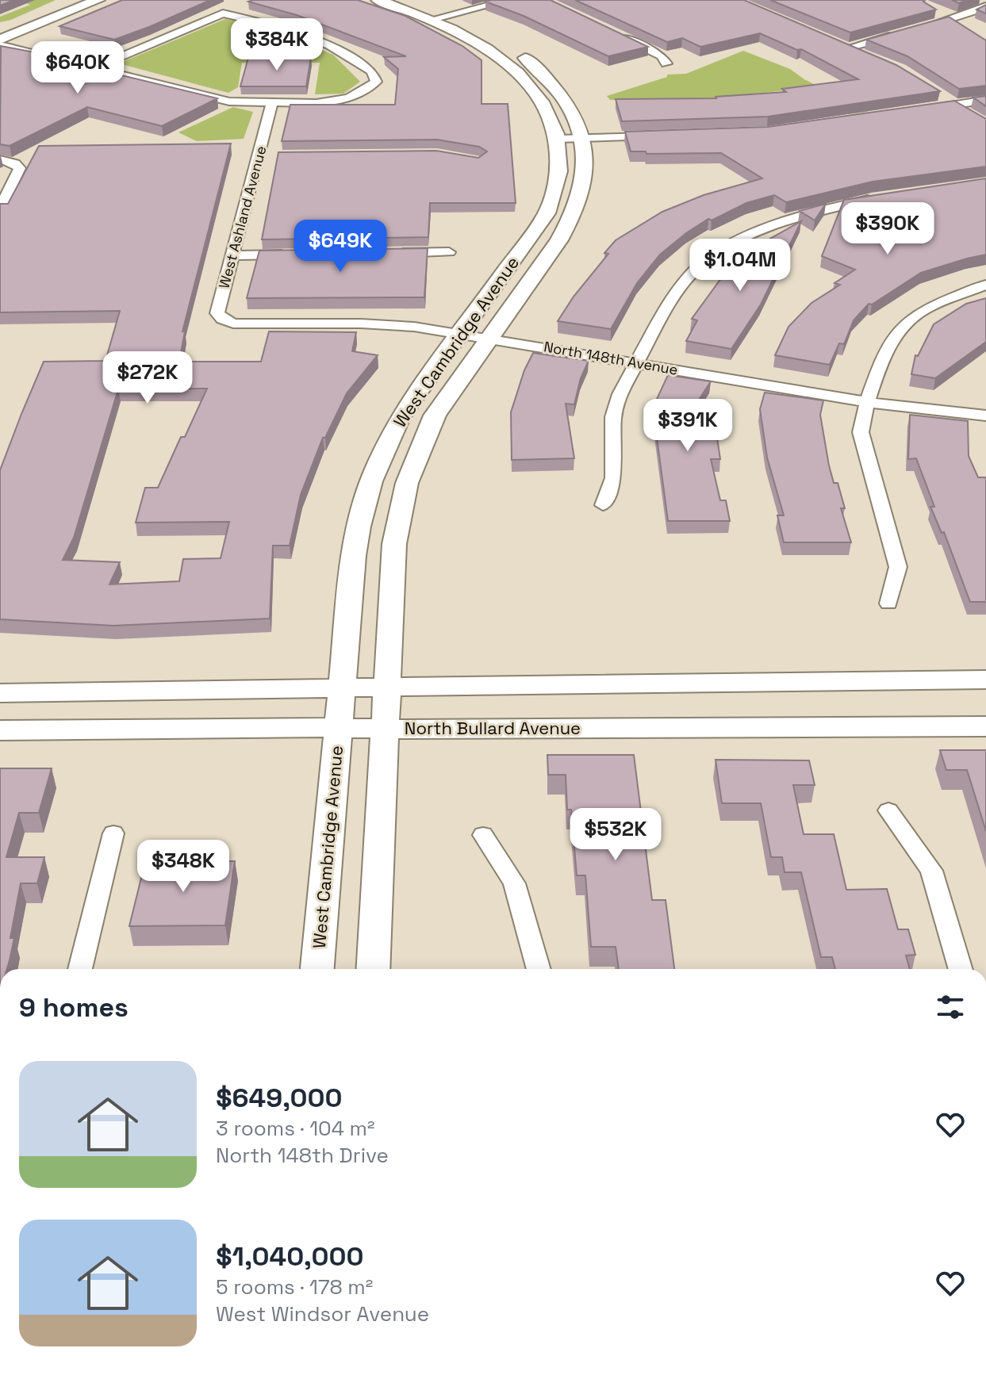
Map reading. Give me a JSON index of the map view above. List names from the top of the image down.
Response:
{
  "streets": {
    "street": [
      "West Ashland Avenue",
      "West Cambridge Avenue",
      "North 148th Avenue",
      "North Bullard Avenue"
    ]
  },
  "crossings": [
    ["West Ashland Avenue", "North 148th Avenue"],
    ["West Cambridge Avenue", "North 148th Avenue"],
    ["West Cambridge Avenue", "North Bullard Avenue"]
  ],
  "page": {
    "price": [
      "$384K",
      "$640K",
      "$390K",
      "$649K",
      "$1.04M",
      "$272K",
      "$391K",
      "$532K",
      "$348K"
    ],
    "heading": "9 homes",
    "list": [
      {
        "name": "$649,000",
        "note": "3 rooms · 104 m² · North 148th Drive"
      },
      {
        "name": "$1,040,000",
        "note": "5 rooms · 178 m² · West Windsor Avenue"
      }
    ]
  }
}
